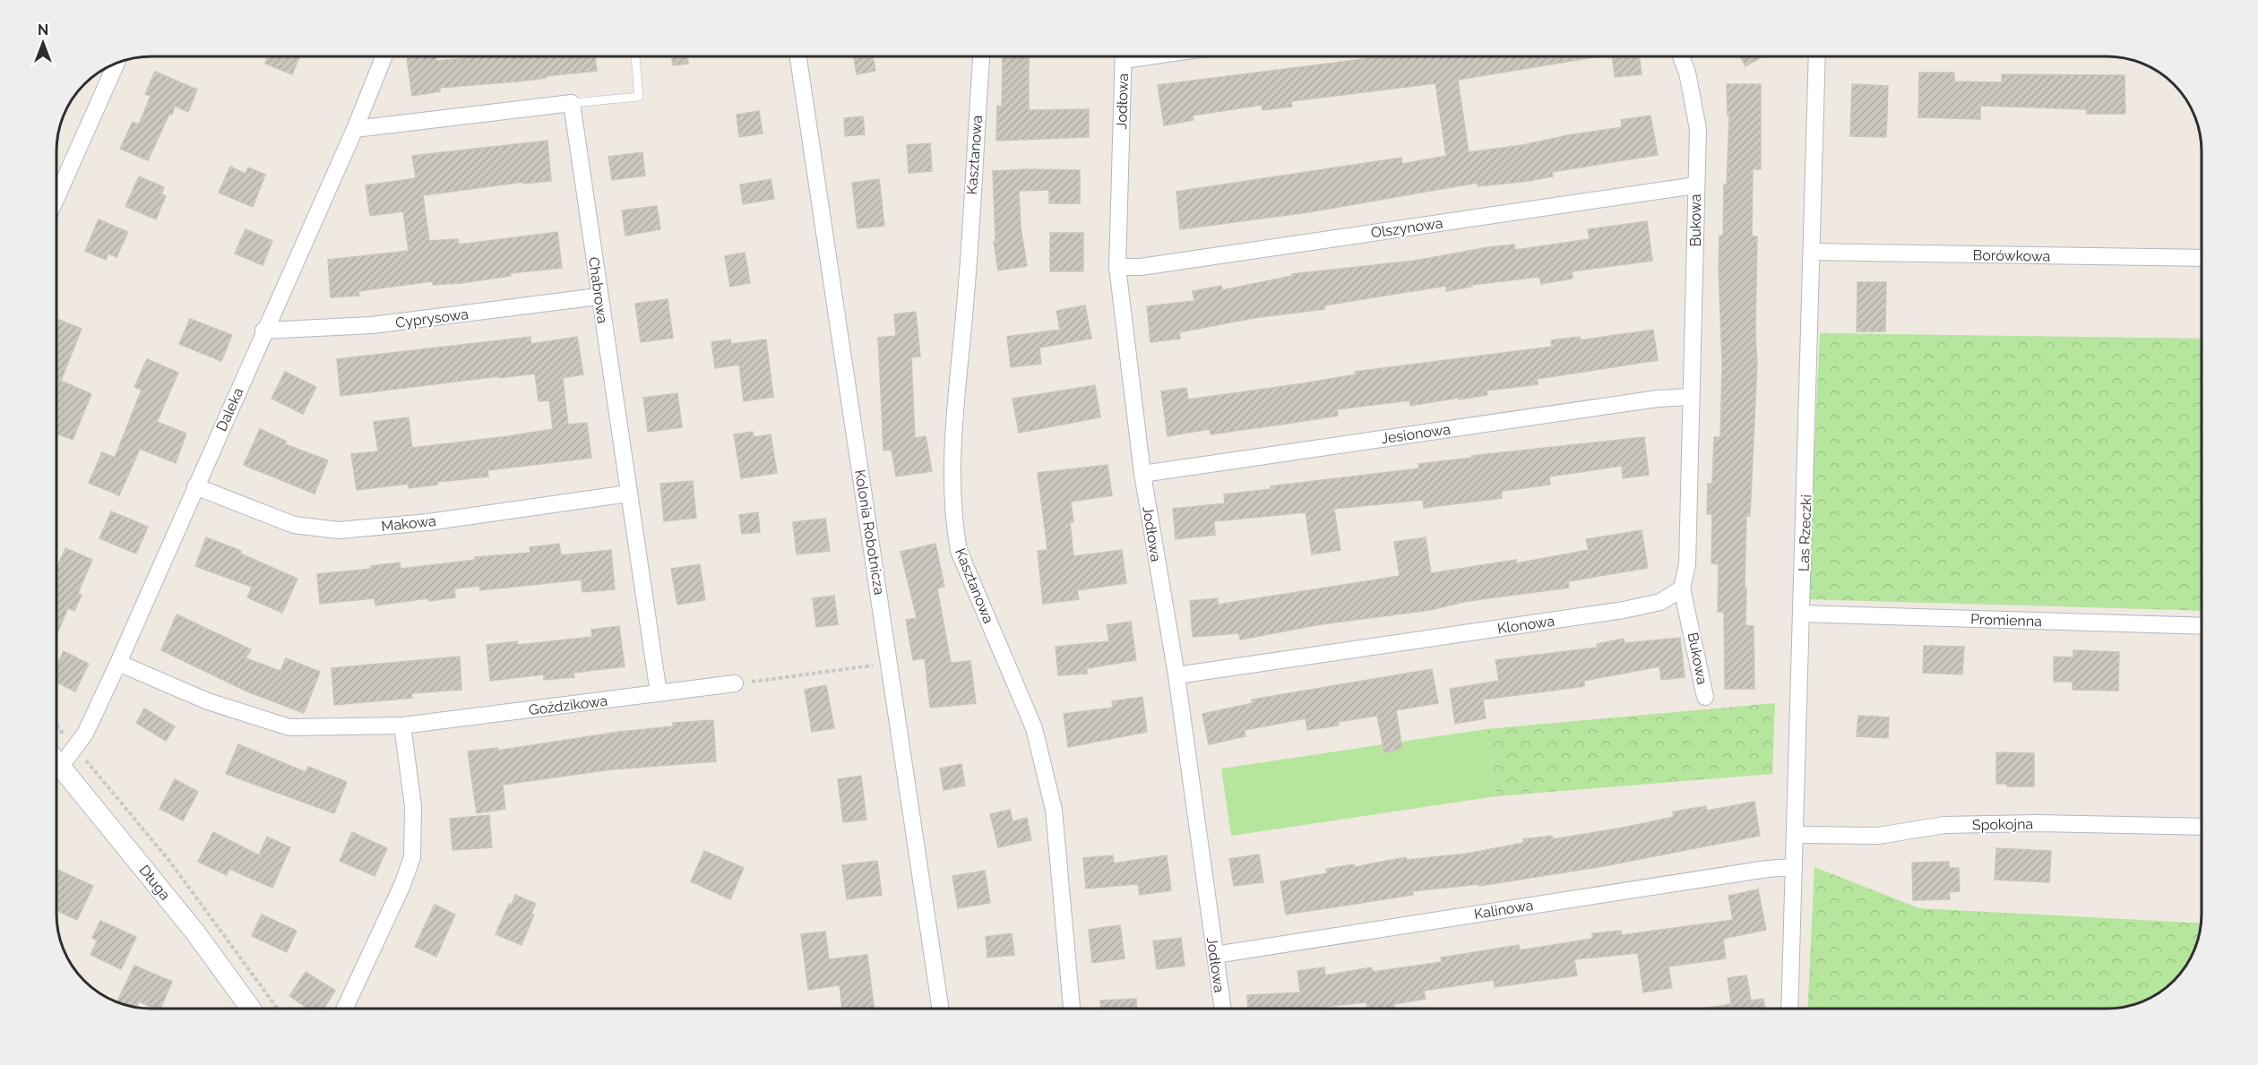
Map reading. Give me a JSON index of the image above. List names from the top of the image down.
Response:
{
  "streets": {
    "street": [
      "Jodłowa",
      "Kasztanowa",
      "Bukowa",
      "Olszynowa",
      "Borówkowa",
      "Chabrowa",
      "Cyprysowa",
      "Daleka",
      "Jesionowa",
      "Makowa",
      "Kolonia Robotnicza",
      "Las Rzeczki",
      "Promienna",
      "Klonowa",
      "Goździkowa",
      "Spokojna",
      "Długa",
      "Kalinowa"
    ]
  },
  "crossings": [
    ["Jodłowa", "Olszynowa"],
    ["Jodłowa", "Jesionowa"],
    ["Jodłowa", "Klonowa"],
    ["Jodłowa", "Kalinowa"],
    ["Bukowa", "Olszynowa"],
    ["Bukowa", "Jesionowa"],
    ["Bukowa", "Klonowa"],
    ["Borówkowa", "Las Rzeczki"],
    ["Chabrowa", "Cyprysowa"],
    ["Chabrowa", "Makowa"],
    ["Chabrowa", "Goździkowa"],
    ["Cyprysowa", "Daleka"],
    ["Daleka", "Makowa"],
    ["Daleka", "Goździkowa"],
    ["Daleka", "Długa"],
    ["Las Rzeczki", "Promienna"],
    ["Las Rzeczki", "Spokojna"],
    ["Las Rzeczki", "Kalinowa"]
  ],
  "north": "top"
}
